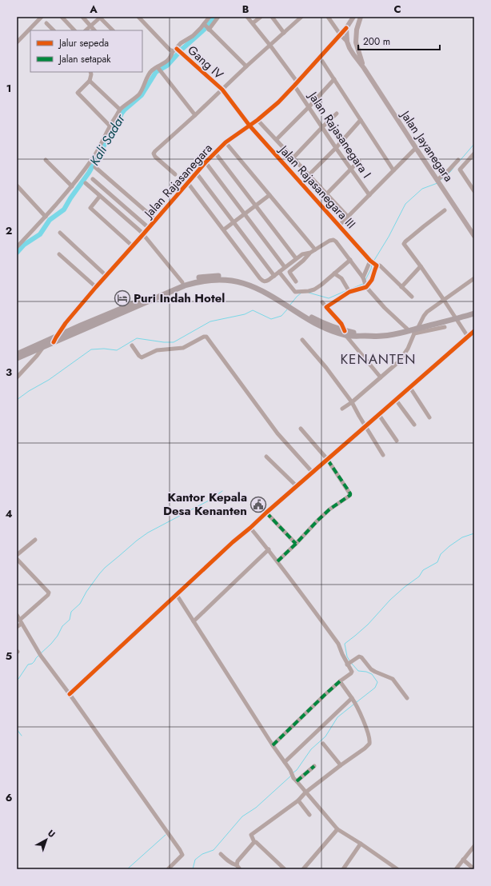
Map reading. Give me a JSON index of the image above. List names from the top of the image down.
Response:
{
  "streets": {
    "main road": ["Jalan Jayanegara"],
    "street": [
      "Gang IV",
      "Jalan Rajasanegara I",
      "Jalan Rajasanegara",
      "Jalan Rajasanegara III"
    ]
  },
  "crossings": [
    ["Gang IV", "Jalan Rajasanegara"],
    ["Gang IV", "Jalan Rajasanegara III"],
    ["Jalan Rajasanegara I", "Jalan Rajasanegara"],
    ["Jalan Jayanegara", "Jalan Rajasanegara"],
    ["Jalan Rajasanegara", "Jalan Rajasanegara III"]
  ],
  "districts": ["KENANTEN"],
  "water": ["Kali Sadar"],
  "places": {
    "hotel": ["Puri Indah Hotel"],
    "public building": ["Kantor Kepala Desa Kenanten"]
  },
  "legend": ["Jalur sepeda", "Jalan setapak"],
  "scale_bar": "200 m",
  "north": "top right",
  "grid": {
    "columns": ["A", "B", "C"],
    "rows": [
      "1",
      "2",
      "3",
      "4",
      "5",
      "6"
    ]
  }
}
